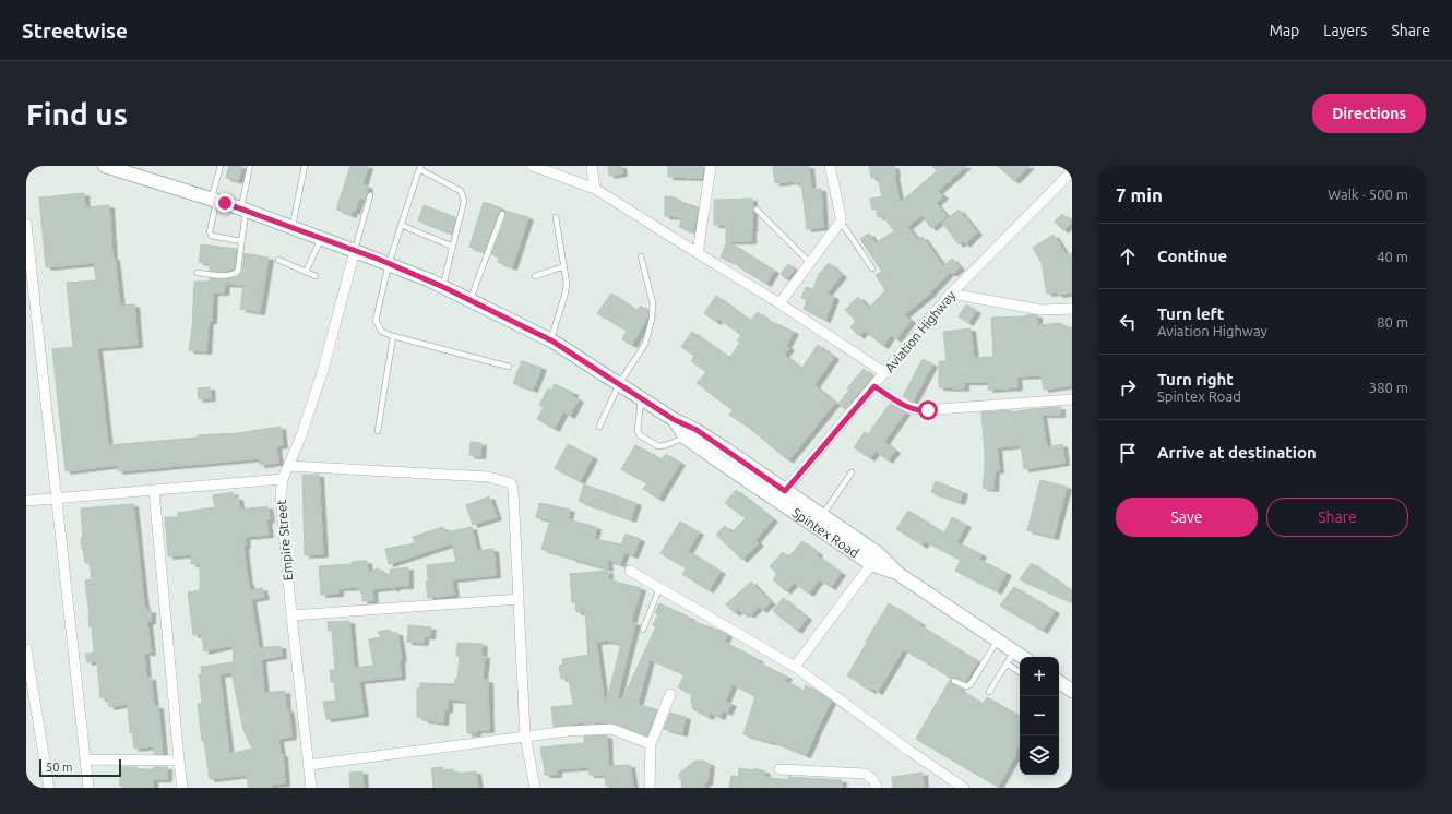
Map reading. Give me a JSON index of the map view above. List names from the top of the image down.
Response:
{
  "streets": {
    "main road": ["Spintex Road"],
    "street": ["Aviation Highway", "Empire Street"]
  },
  "crossings": [
    ["Aviation Highway", "Spintex Road"],
    ["Spintex Road", "Empire Street"]
  ],
  "scale_bar": "50 m",
  "page": {
    "header": "Streetwise",
    "nav": ["Map", "Layers", "Share"],
    "buttons": [
      "Directions",
      ["Save", "Share"]
    ],
    "title": "Find us",
    "heading": ["7 min", "Walk · 500 m"],
    "list": [
      ["Continue", "40 m"],
      ["Turn left", "Aviation Highway", "80 m"],
      ["Turn right", "Spintex Road", "380 m"],
      "Arrive at destination"
    ],
    "map_buttons": ["+", "−"],
    "scale": "50 m"
  }
}
